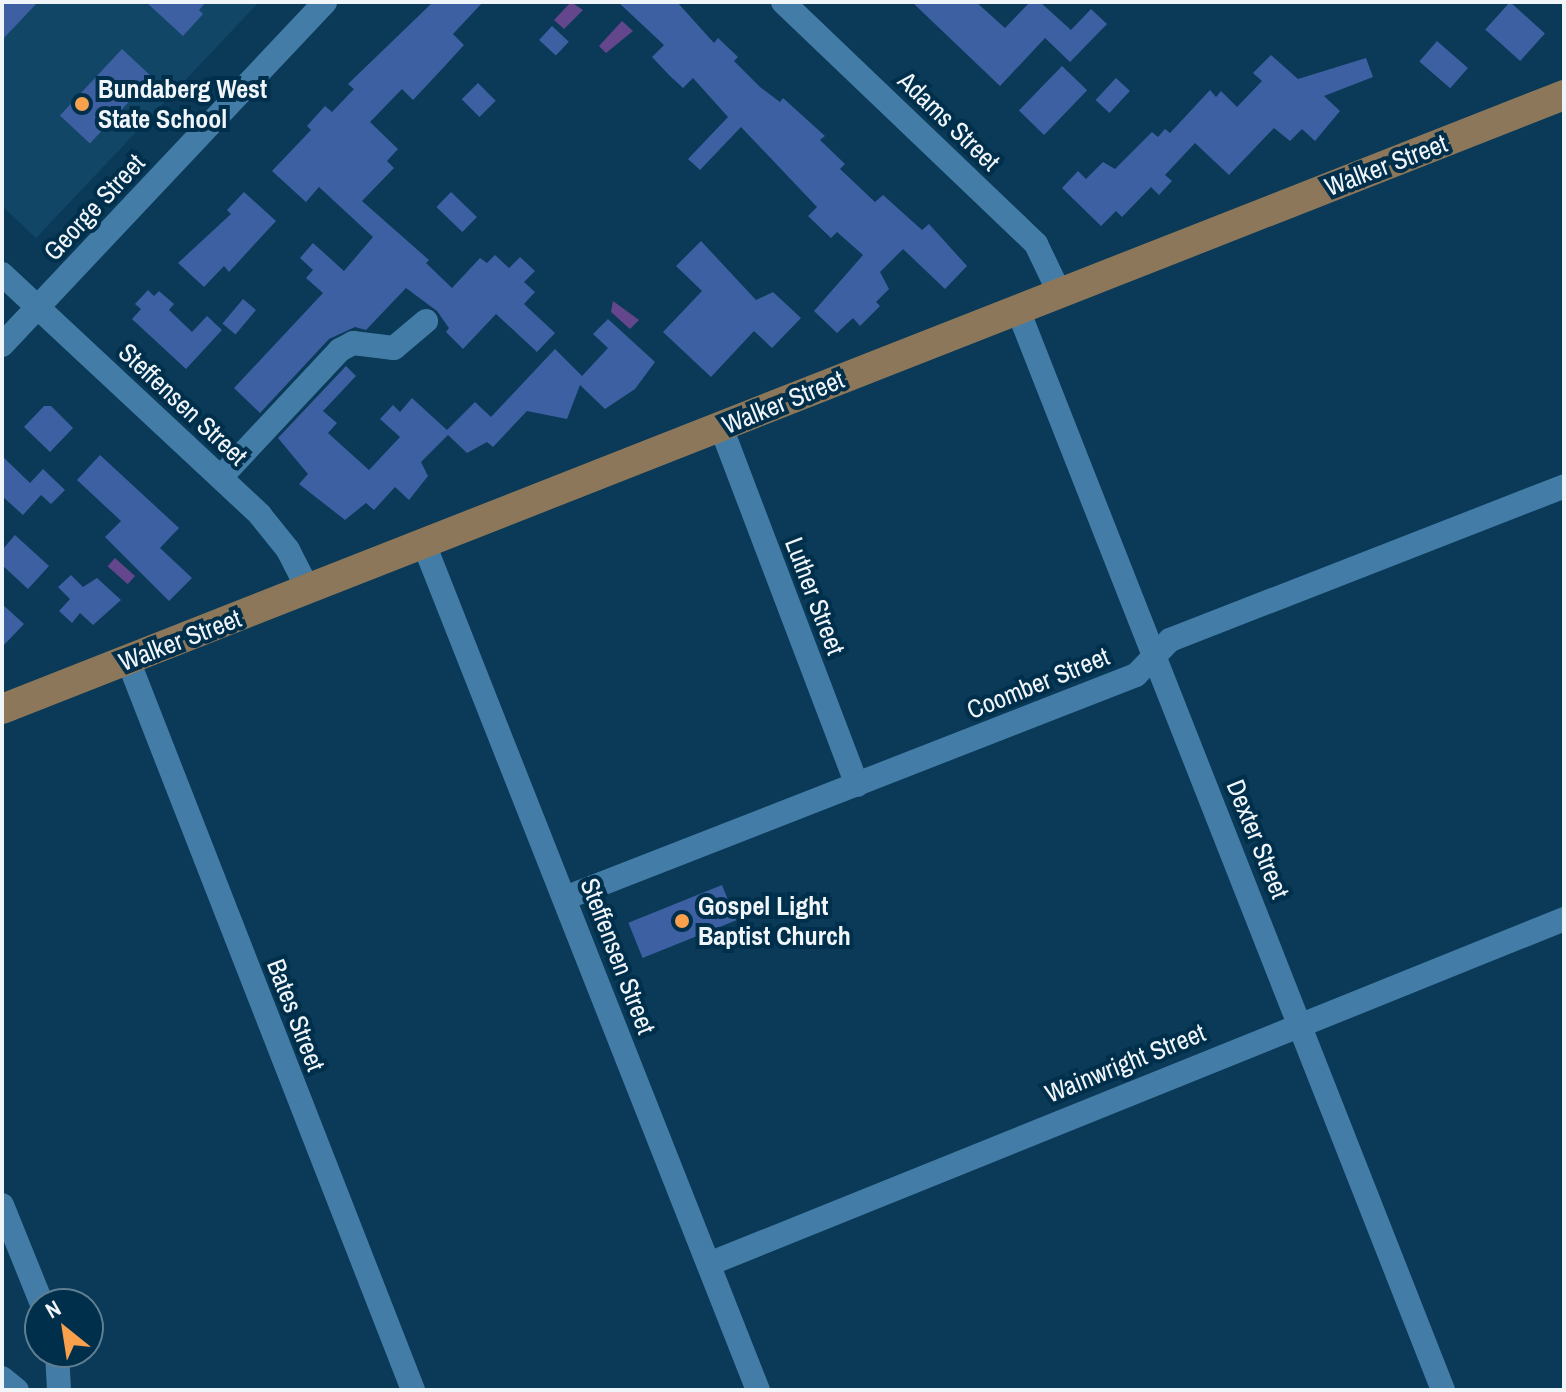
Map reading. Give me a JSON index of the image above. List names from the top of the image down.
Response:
{
  "streets": {
    "main road": ["Walker Street"],
    "street": [
      "Adams Street",
      "George Street",
      "Steffensen Street",
      "Luther Street",
      "Coomber Street",
      "Dexter Street",
      "Bates Street",
      "Wainwright Street"
    ]
  },
  "crossings": [
    ["Adams Street", "Walker Street"],
    ["Walker Street", "Steffensen Street"],
    ["Walker Street", "Luther Street"],
    ["Walker Street", "Dexter Street"],
    ["Walker Street", "Bates Street"],
    ["George Street", "Steffensen Street"],
    ["Steffensen Street", "Coomber Street"],
    ["Steffensen Street", "Wainwright Street"],
    ["Luther Street", "Coomber Street"],
    ["Coomber Street", "Dexter Street"],
    ["Dexter Street", "Wainwright Street"]
  ],
  "places": ["Bundaberg West State School", "Gospel Light Baptist Church"],
  "north": "top left"
}
